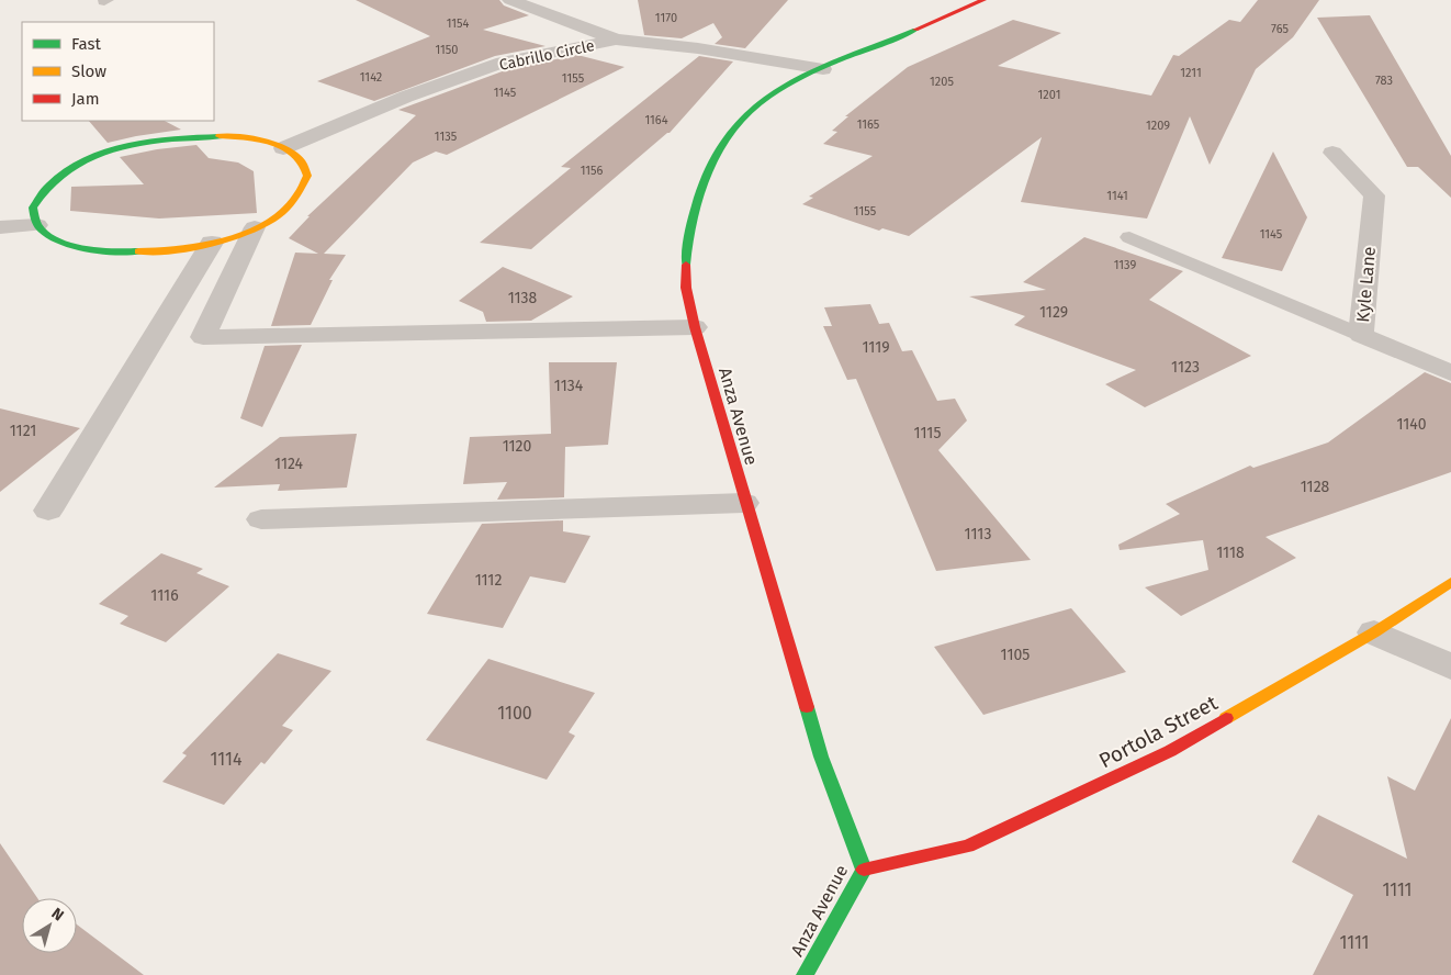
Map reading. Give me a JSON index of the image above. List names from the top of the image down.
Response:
{
  "streets": {
    "street": [
      "Cabrillo Circle",
      "Kyle Lane",
      "Anza Avenue",
      "Portola Street"
    ]
  },
  "crossings": [
    ["Cabrillo Circle", "Anza Avenue"],
    ["Anza Avenue", "Portola Street"]
  ],
  "house_numbers": [
    "1170",
    "1154",
    "765",
    "1150",
    "1211",
    "1142",
    "1155",
    "783",
    "1205",
    "1145",
    "1201",
    "1164",
    "1165",
    "1209",
    "1135",
    "1156",
    "1141",
    "1155",
    "1145",
    "1139",
    "1138",
    "1129",
    "1119",
    "1123",
    "1134",
    "1140",
    "1121",
    "1115",
    "1120",
    "1124",
    "1128",
    "1113",
    "1118",
    "1112",
    "1116",
    "1105",
    "1100",
    "1114",
    "1111",
    "1111"
  ],
  "legend": ["Fast", "Slow", "Jam"],
  "north": "top right"
}
